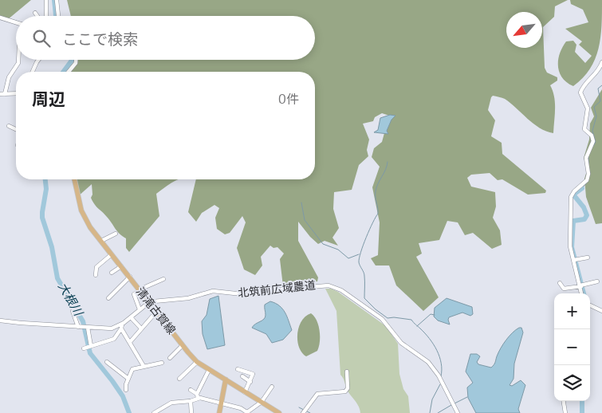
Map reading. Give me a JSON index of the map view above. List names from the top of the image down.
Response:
{
  "streets": {
    "main road": ["清滝古賀線"],
    "street": ["北筑前広域農道"]
  },
  "crossings": [
    ["北筑前広域農道", "清滝古賀線"]
  ],
  "water": ["大根川"],
  "north": "bottom left",
  "page": {
    "search": "ここで検索",
    "heading": ["周辺", "0件"],
    "map_buttons": ["+", "−"]
  }
}
